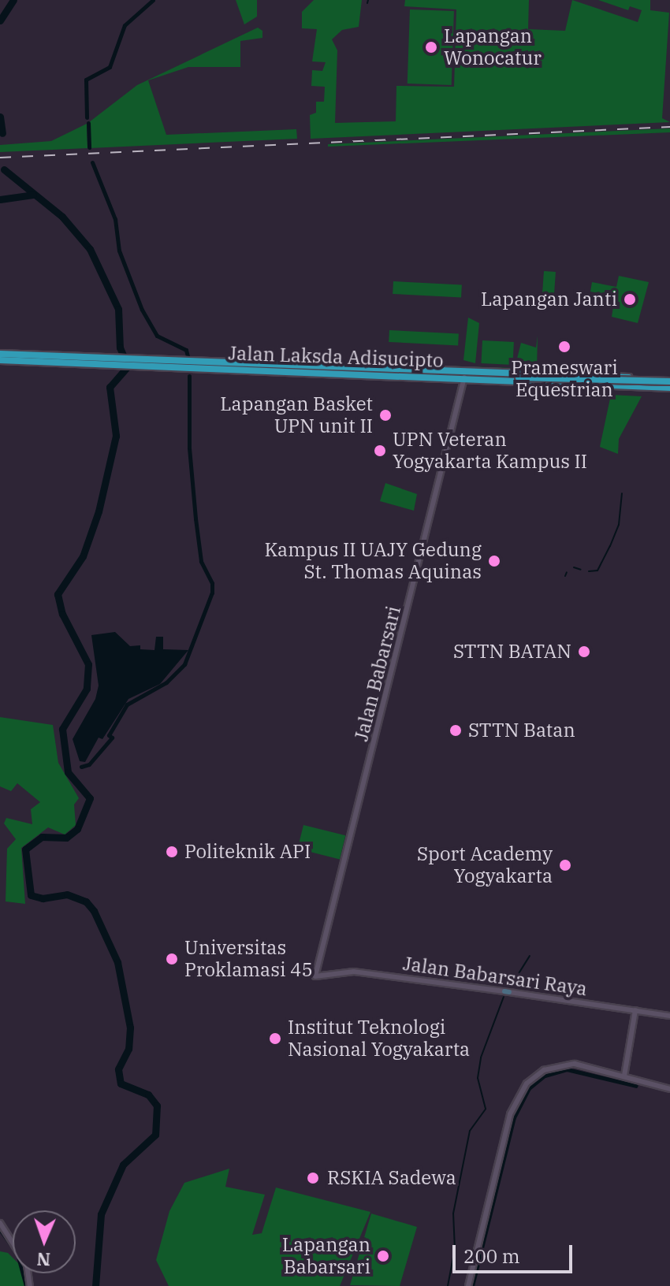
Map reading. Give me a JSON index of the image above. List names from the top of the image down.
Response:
{
  "streets": {
    "highway": ["Jalan Laksda Adisucipto"],
    "street": ["Jalan Babarsari", "Jalan Babarsari Raya"]
  },
  "crossings": [
    ["Jalan Laksda Adisucipto", "Jalan Babarsari"],
    ["Jalan Babarsari", "Jalan Babarsari Raya"]
  ],
  "places": [
    "Lapangan Wonocatur",
    "Lapangan Janti",
    "Prameswari Equestrian",
    "Lapangan Basket UPN unit II",
    "UPN Veteran Yogyakarta Kampus II",
    "Kampus II UAJY Gedung St. Thomas Aquinas",
    "STTN BATAN",
    "STTN Batan",
    "Politeknik API",
    "Sport Academy Yogyakarta",
    "Universitas Proklamasi 45",
    "Institut Teknologi Nasional Yogyakarta",
    "RSKIA Sadewa",
    "Lapangan Babarsari"
  ],
  "scale_bar": "200 m",
  "north": "bottom"
}
